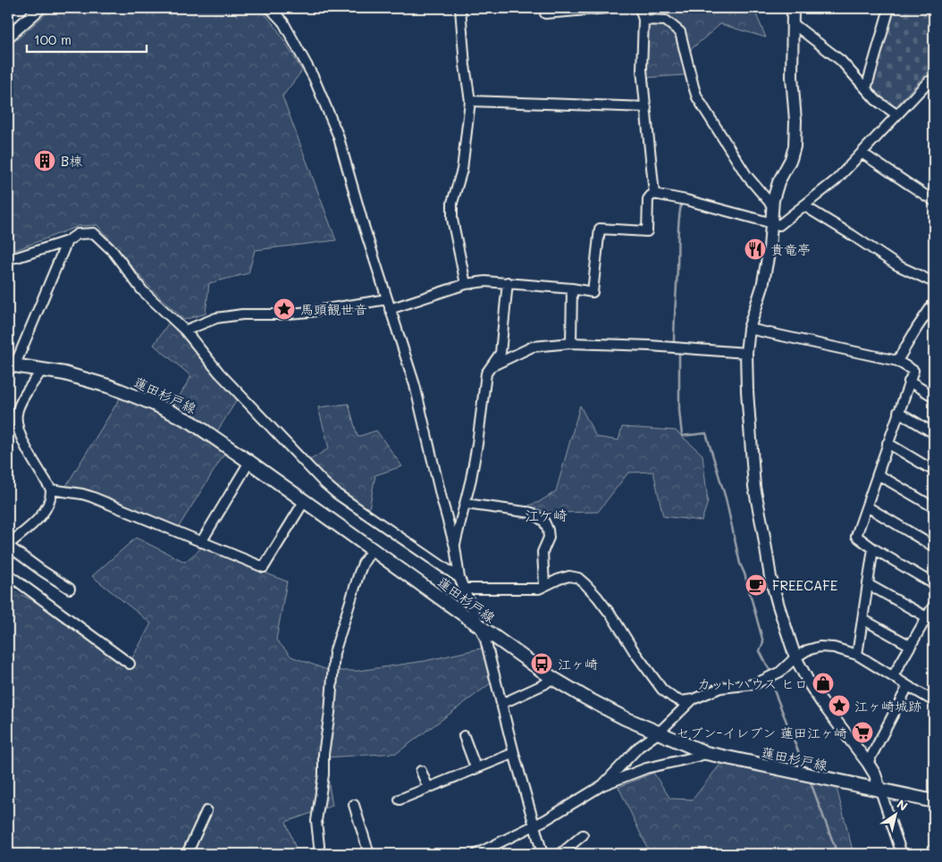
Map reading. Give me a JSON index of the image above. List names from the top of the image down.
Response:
{
  "streets": {
    "main road": ["蓮田杉戸線"]
  },
  "districts": ["江ケ崎"],
  "places": {
    "building": ["B棟"],
    "restaurant": ["貴竜亭"],
    "place": ["馬頭観世音", "江ヶ崎城跡"],
    "cafe": ["FREECAFE"],
    "bus stop": ["江ヶ崎"],
    "shop": ["カットハウス ヒロ"],
    "supermarket": ["セブン-イレブン 蓮田江ヶ崎"]
  },
  "scale_bar": "100 m",
  "north": "top right"
}
